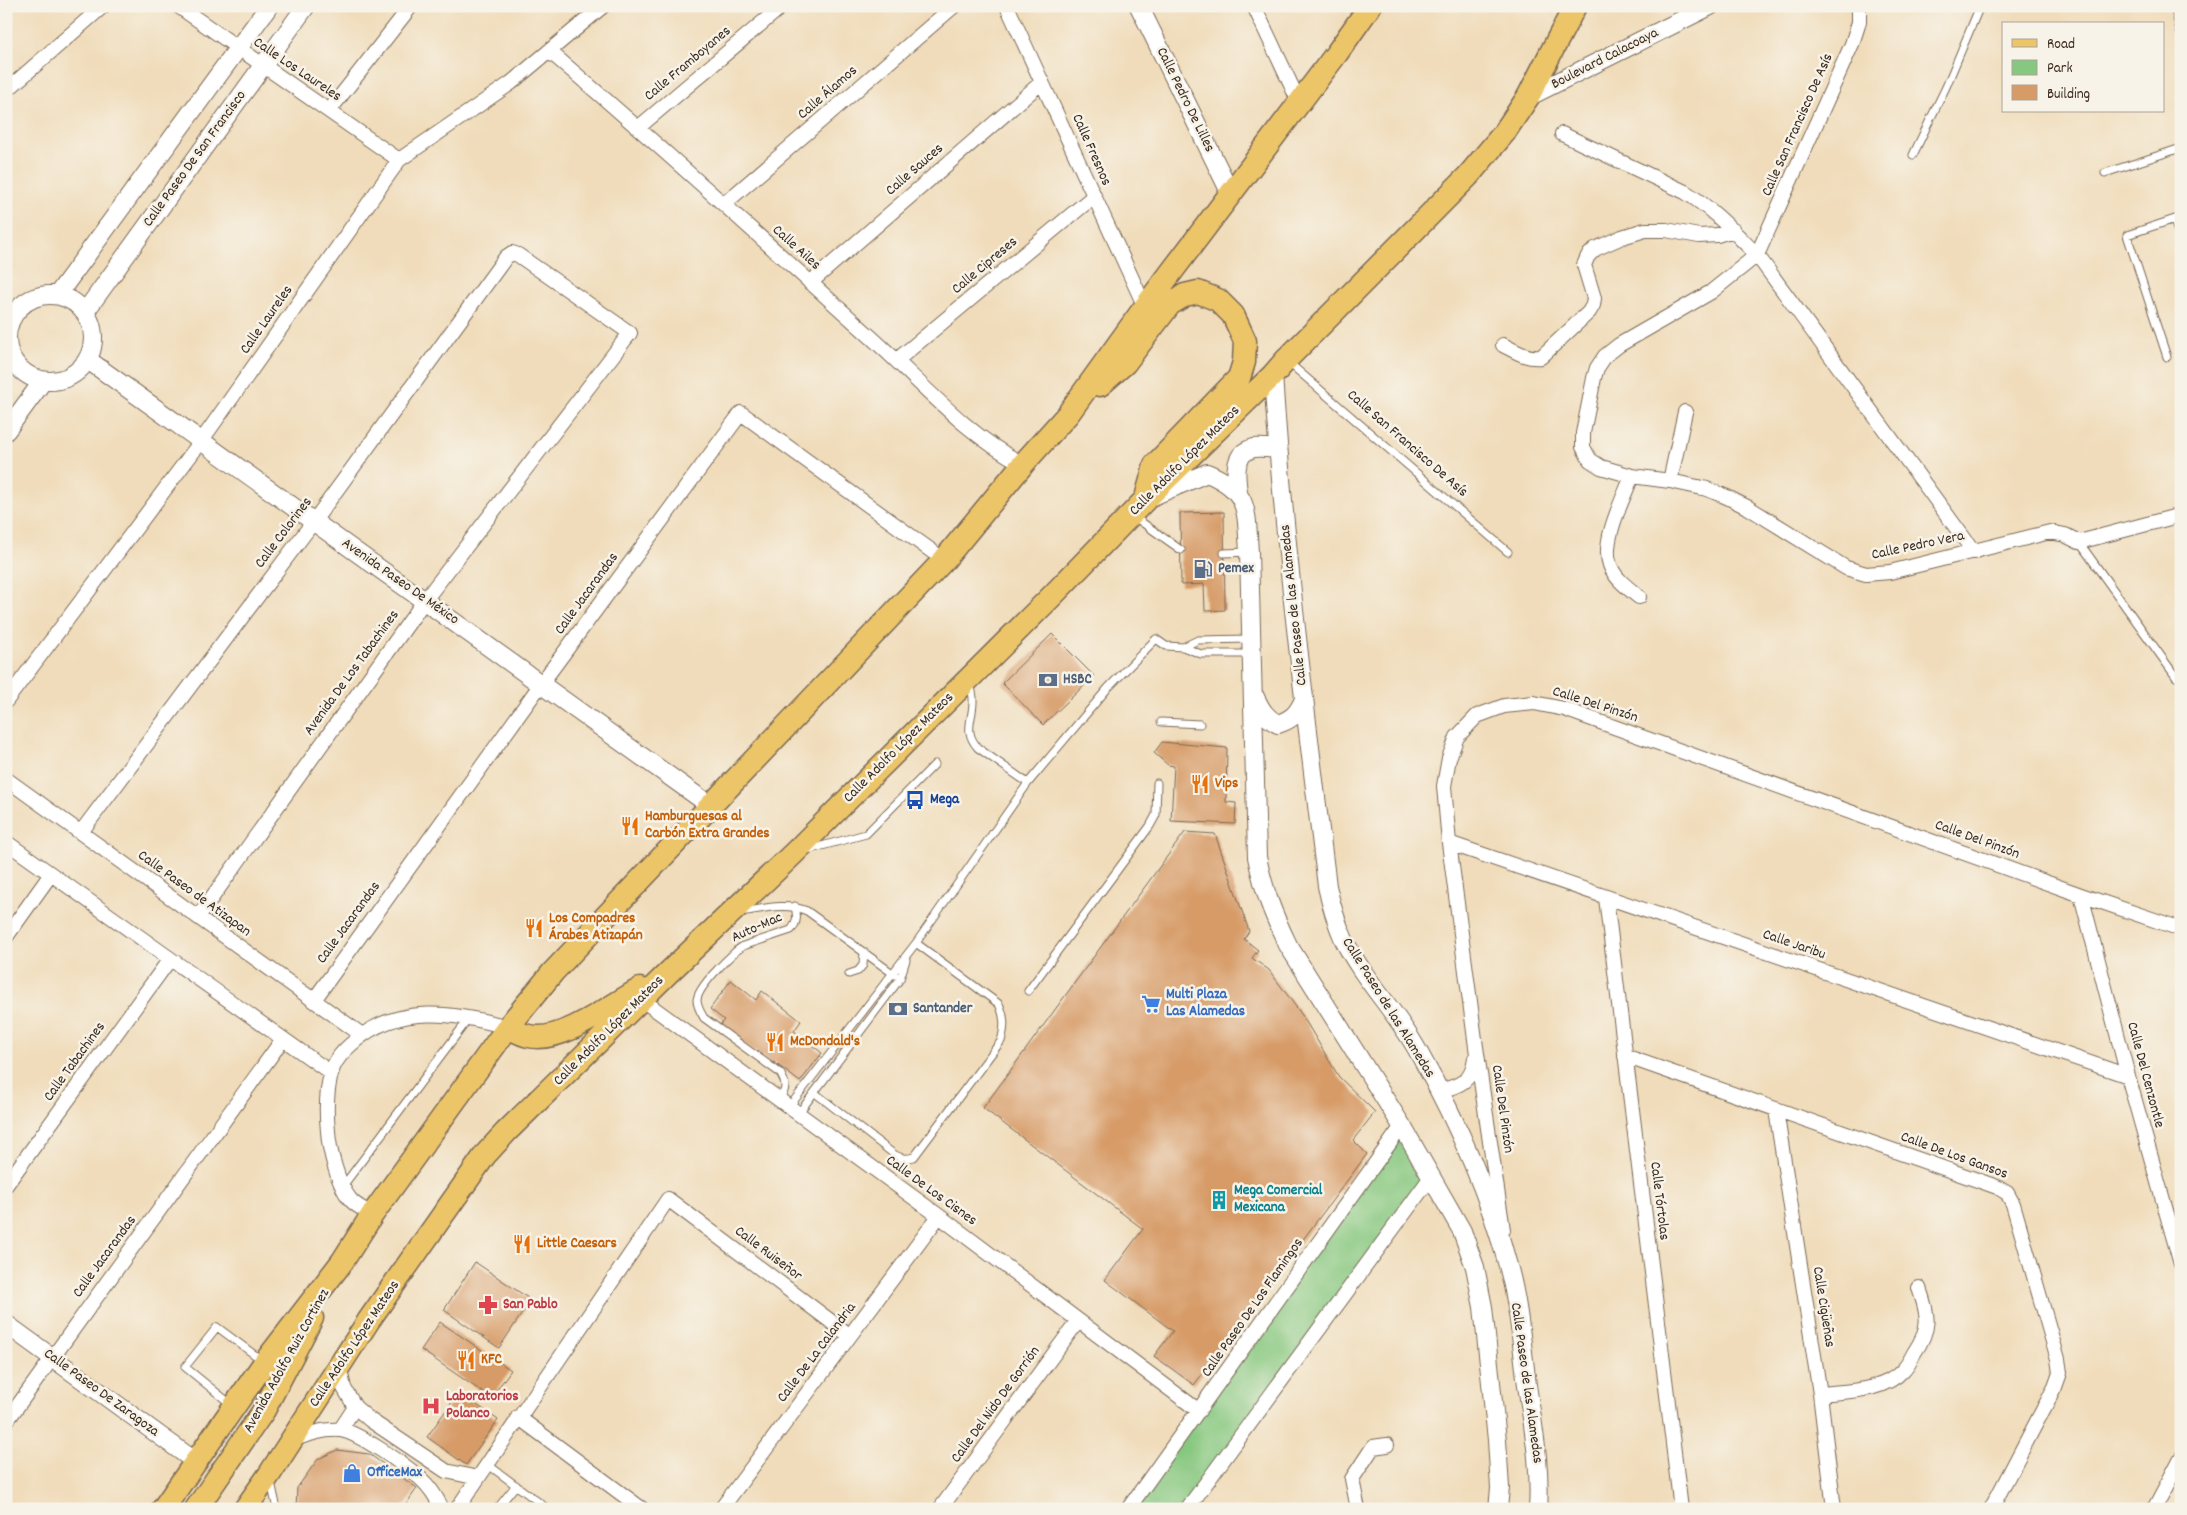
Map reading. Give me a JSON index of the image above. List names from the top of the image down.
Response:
{
  "streets": {
    "main road": ["Calle Adolfo López Mateos", "Avenida Adolfo Ruiz Cortinez"],
    "street": [
      "Boulevard Calacoaya",
      "Calle Framboyanes",
      "Calle Los Laureles",
      "Calle Álamos",
      "Calle Pedro De Lilles",
      "Calle San Francisco De Asís",
      "Calle Fresnos",
      "Calle Paseo De San Francisco",
      "Calle Sauces",
      "Calle Ailes",
      "Calle Cipreses",
      "Calle Laureles",
      "Calle Colorines",
      "Calle Pedro Vera",
      "Avenida Paseo De México",
      "Calle Jacarandas",
      "Calle Paseo de las Alamedas",
      "Avenida De Los Tabachines",
      "Calle Del Pinzón",
      "Calle Paseo de Atizapan",
      "Calle Jaribu",
      "Calle Tabachines",
      "Calle Del Cenzontle",
      "Calle De Los Gansos",
      "Calle De Los Cisnes",
      "Calle Tórtolas",
      "Calle Ruiseñor",
      "Calle Cigüeñas",
      "Calle Paseo De Los Flamingos",
      "Calle De La Calandria",
      "Calle Paseo De Zaragoza",
      "Calle Del Nido De Gorrión"
    ],
    "lane": ["Auto-Mac"]
  },
  "crossings": [
    ["Boulevard Calacoaya", "Calle Adolfo López Mateos"],
    ["Calle Framboyanes", "Calle Ailes"],
    ["Calle Los Laureles", "Calle Paseo De San Francisco"],
    ["Calle Los Laureles", "Calle Laureles"],
    ["Calle Álamos", "Calle Ailes"],
    ["Calle San Francisco De Asís", "Calle Adolfo López Mateos"],
    ["Calle San Francisco De Asís", "Calle Pedro Vera"],
    ["Calle San Francisco De Asís", "Calle Paseo de las Alamedas"],
    ["Calle Fresnos", "Calle Sauces"],
    ["Calle Fresnos", "Calle Cipreses"],
    ["Calle Paseo De San Francisco", "Avenida Paseo De México"],
    ["Calle Sauces", "Calle Ailes"],
    ["Calle Ailes", "Calle Cipreses"],
    ["Calle Ailes", "Calle Laureles"],
    ["Calle Laureles", "Avenida Paseo De México"],
    ["Calle Adolfo López Mateos", "Calle Paseo de las Alamedas"],
    ["Calle Adolfo López Mateos", "Calle De Los Cisnes"],
    ["Calle Colorines", "Avenida Paseo De México"],
    ["Calle Colorines", "Avenida De Los Tabachines"],
    ["Calle Colorines", "Calle Paseo de Atizapan"],
    ["Avenida Paseo De México", "Calle Jacarandas"],
    ["Avenida Paseo De México", "Avenida De Los Tabachines"],
    ["Calle Jacarandas", "Calle Paseo de Atizapan"],
    ["Calle Jacarandas", "Calle Paseo De Zaragoza"],
    ["Calle Paseo de las Alamedas", "Calle Del Pinzón"],
    ["Avenida De Los Tabachines", "Calle Paseo de Atizapan"],
    ["Calle Del Pinzón", "Calle Jaribu"],
    ["Calle Del Pinzón", "Calle Del Cenzontle"],
    ["Auto-Mac", "Calle De Los Cisnes"],
    ["Calle Jaribu", "Calle Del Cenzontle"],
    ["Calle Jaribu", "Calle Tórtolas"],
    ["Calle De Los Gansos", "Calle Tórtolas"],
    ["Calle De Los Gansos", "Calle Cigüeñas"],
    ["Calle De Los Cisnes", "Calle Paseo De Los Flamingos"],
    ["Calle De Los Cisnes", "Calle De La Calandria"],
    ["Calle De Los Cisnes", "Calle Del Nido De Gorrión"],
    ["Calle Ruiseñor", "Calle De La Calandria"]
  ],
  "places": {
    "fuel station": ["Pemex"],
    "bank": ["HSBC", "Santander"],
    "restaurant": [
      "Vips",
      "Hamburguesas al Carbón Extra Grandes",
      "Los Compadres Árabes Atizapán",
      "McDondald's",
      "Little Caesars",
      "KFC"
    ],
    "bus stop": ["Mega"],
    "supermarket": ["Multi Plaza Las Alamedas"],
    "building": ["Mega Comercial Mexicana"],
    "pharmacy": ["San Pablo"],
    "hospital": ["Laboratorios Polanco"],
    "shop": ["OfficeMax"]
  },
  "legend": ["Road", "Park", "Building"]
}
